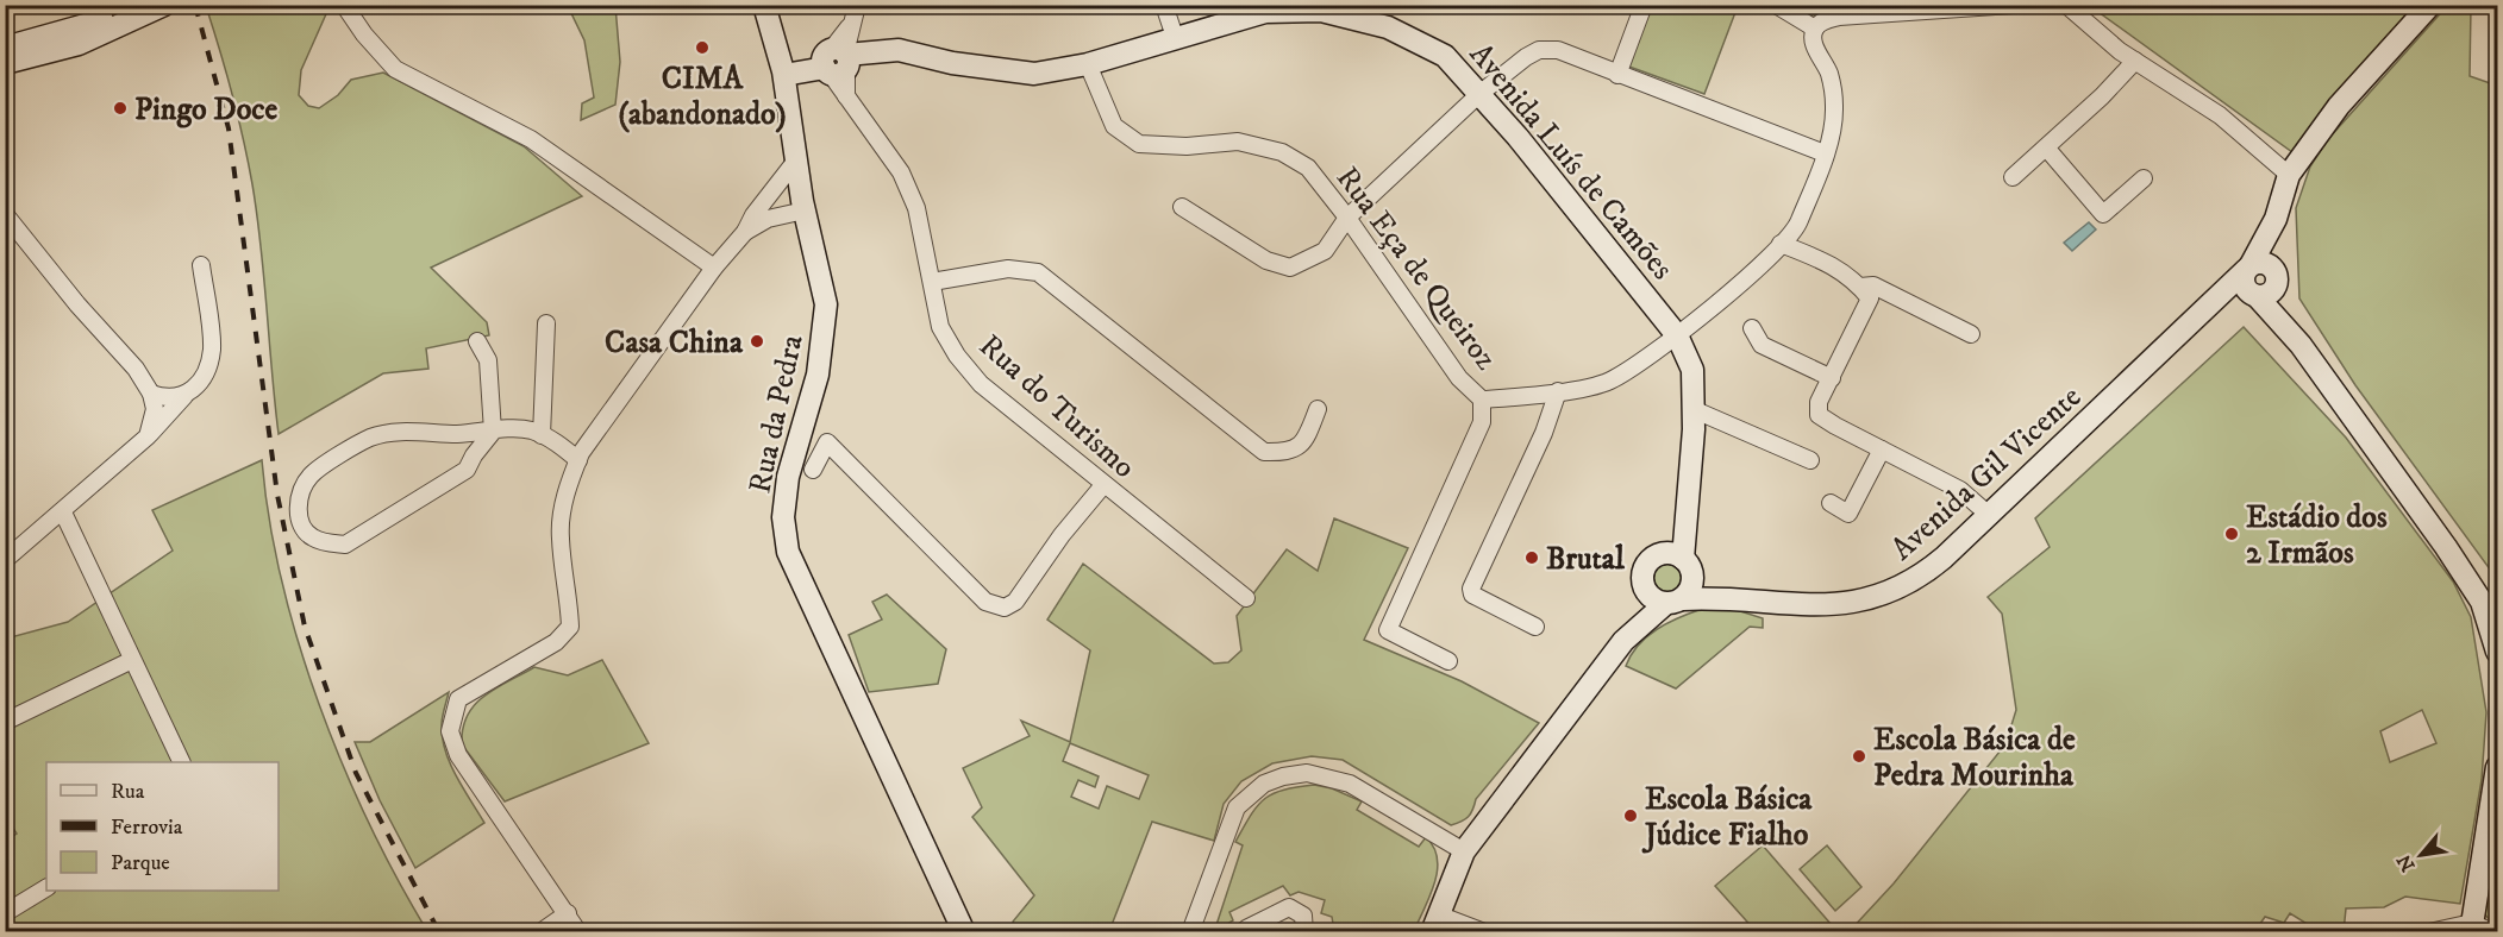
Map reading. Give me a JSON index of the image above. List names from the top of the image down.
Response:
{
  "streets": {
    "street": [
      "Avenida Luís de Camões",
      "Rua Eça de Queiroz",
      "Rua do Turismo",
      "Rua da Pedra",
      "Avenida Gil Vicente"
    ]
  },
  "crossings": [
    ["Avenida Luís de Camões", "Rua Eça de Queiroz"],
    ["Avenida Luís de Camões", "Rua do Turismo"],
    ["Avenida Luís de Camões", "Rua da Pedra"],
    ["Avenida Luís de Camões", "Avenida Gil Vicente"]
  ],
  "places": [
    "CIMA (abandonado)",
    "Pingo Doce",
    "Casa China",
    "Estádio dos 2 Irmãos",
    "Brutal",
    "Escola Básica de Pedra Mourinha",
    "Escola Básica Júdice Fialho"
  ],
  "legend": ["Rua", "Ferrovia", "Parque"],
  "north": "bottom left"
}
